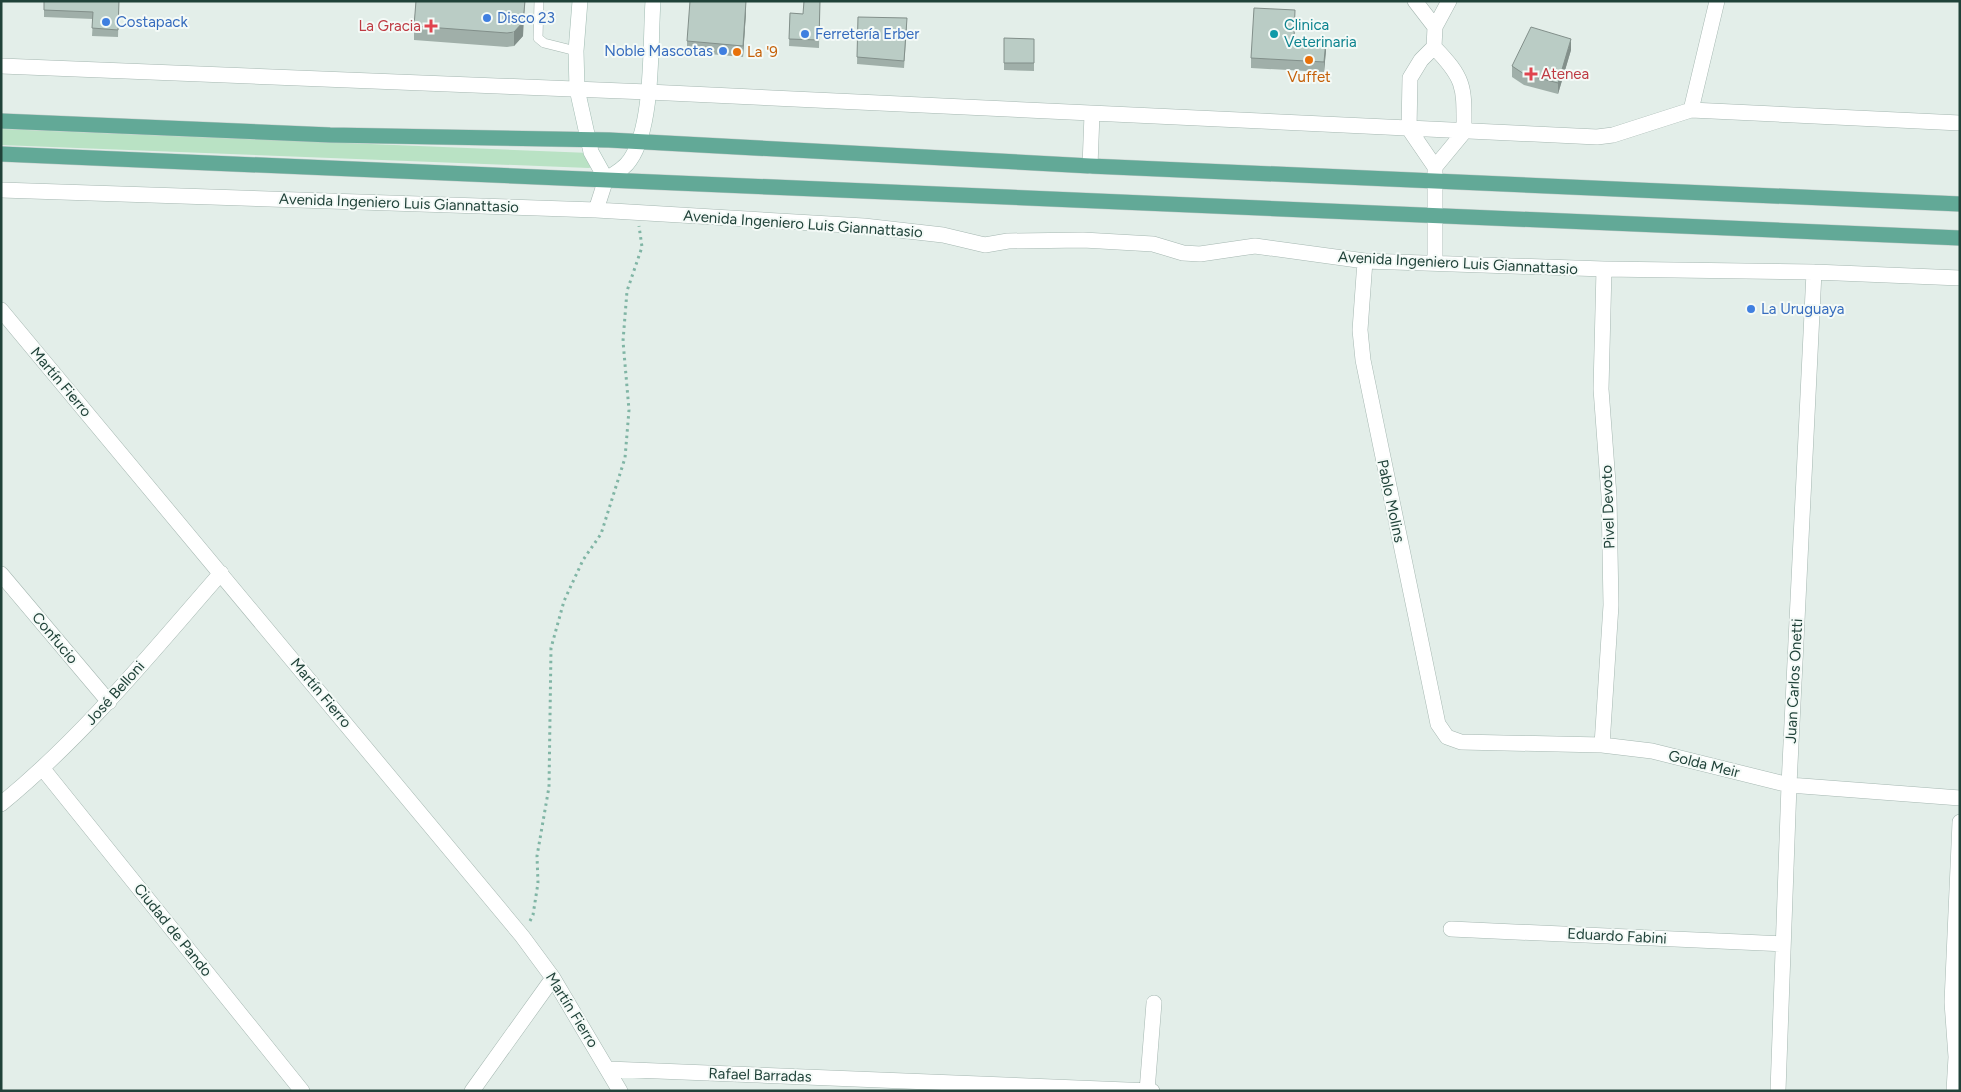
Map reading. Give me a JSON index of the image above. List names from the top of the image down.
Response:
{
  "streets": {
    "street": [
      "Avenida Ingeniero Luis Giannattasio",
      "Martín Fierro",
      "Pablo Molins",
      "Pivel Devoto",
      "Confucio",
      "Juan Carlos Onetti",
      "José Belloni",
      "Golda Meir",
      "Ciudad de Pando",
      "Eduardo Fabini",
      "Rafael Barradas"
    ]
  },
  "crossings": [
    ["Avenida Ingeniero Luis Giannattasio", "Pablo Molins"],
    ["Avenida Ingeniero Luis Giannattasio", "Pivel Devoto"],
    ["Avenida Ingeniero Luis Giannattasio", "Juan Carlos Onetti"],
    ["Martín Fierro", "José Belloni"],
    ["Martín Fierro", "Rafael Barradas"],
    ["Pablo Molins", "Golda Meir"],
    ["Pivel Devoto", "Golda Meir"],
    ["Confucio", "José Belloni"],
    ["Juan Carlos Onetti", "Golda Meir"],
    ["Juan Carlos Onetti", "Eduardo Fabini"],
    ["José Belloni", "Ciudad de Pando"]
  ],
  "places": {
    "other": [
      "Disco 23",
      "Costapack",
      "Ferretería Erber",
      "Clinica Veterinaria",
      "Noble Mascotas",
      "La '9",
      "Vuffet",
      "La Uruguaya"
    ],
    "health": ["La Gracia", "Atenea"]
  }
}
